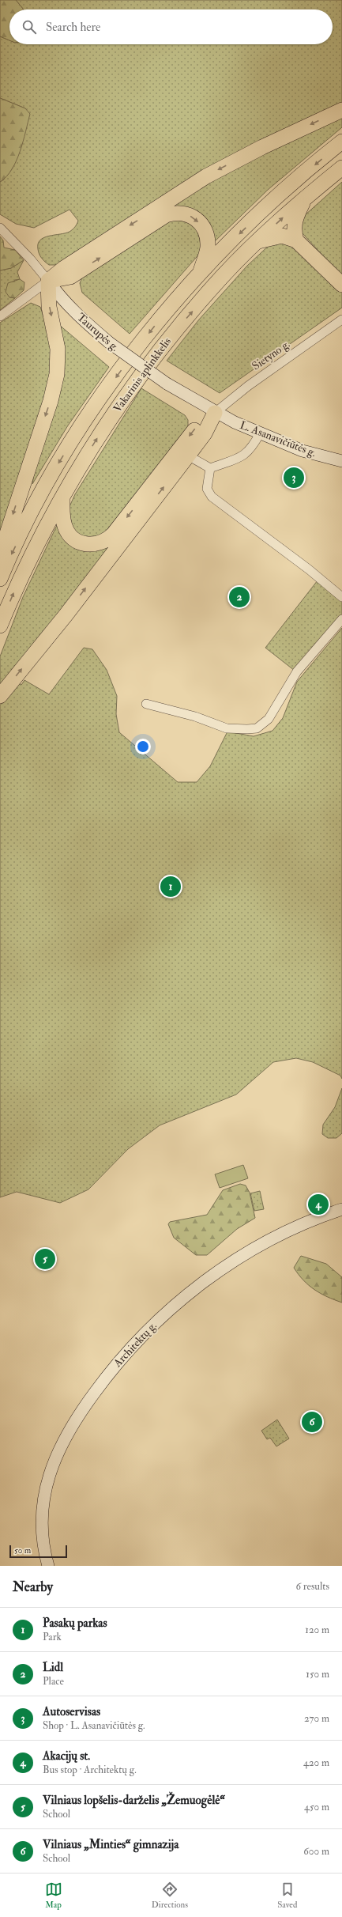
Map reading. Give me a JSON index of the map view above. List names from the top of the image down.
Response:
{
  "streets": {
    "highway": ["Vakarinis aplinkkelis"],
    "street": [
      "Taurupės g.",
      "Sietyno g.",
      "L. Asanavičiūtės g.",
      "Architektų g."
    ]
  },
  "crossings": [
    ["Taurupės g.", "Sietyno g."],
    ["Taurupės g.", "L. Asanavičiūtės g."],
    ["Sietyno g.", "L. Asanavičiūtės g."]
  ],
  "scale_bar": "50 m",
  "page": {
    "search": "Search here",
    "pins": [
      "3",
      "2",
      "1",
      "4",
      "5",
      "6"
    ],
    "scale": "50 m",
    "heading": ["Nearby", "6 results"],
    "list": [
      {
        "mark": "1",
        "name": "Pasakų parkas",
        "note": "Park",
        "value": "120 m"
      },
      {
        "mark": "2",
        "name": "Lidl",
        "note": "Place",
        "value": "150 m"
      },
      {
        "mark": "3",
        "name": "Autoservisas",
        "note": "Shop · L. Asanavičiūtės g.",
        "value": "270 m"
      },
      {
        "mark": "4",
        "name": "Akacijų st.",
        "note": "Bus stop · Architektų g.",
        "value": "420 m"
      },
      {
        "mark": "5",
        "name": "Vilniaus lopšelis-darželis „Žemuogėlė“",
        "note": "School",
        "value": "450 m"
      },
      {
        "mark": "6",
        "name": "Vilniaus „Minties“ gimnazija",
        "note": "School",
        "value": "600 m"
      }
    ],
    "nav": ["Map", "Directions", "Saved"]
  }
}
